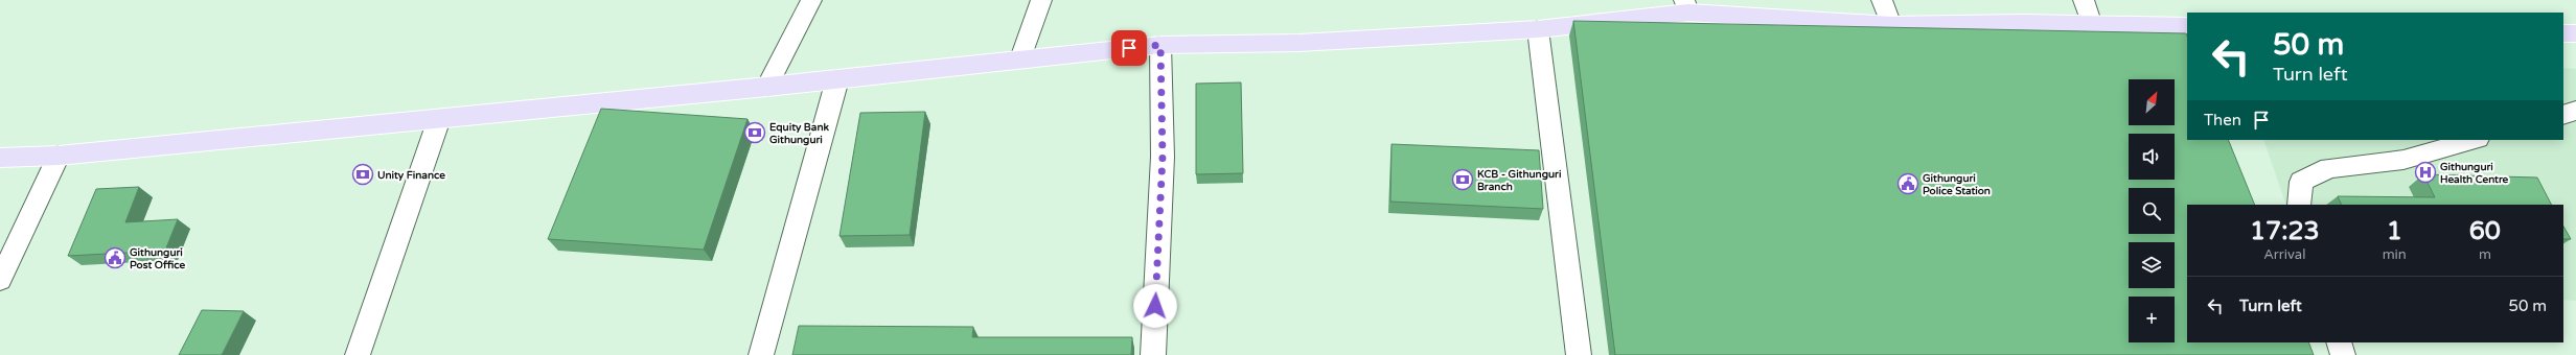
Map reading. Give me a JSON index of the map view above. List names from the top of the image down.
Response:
{
  "places": {
    "bank": ["Equity Bank Githunguri", "Unity Finance", "KCB - Githunguri Branch"],
    "hospital": ["Githunguri Health Centre"],
    "public building": ["Githunguri Police Station", "Githunguri Post Office"]
  },
  "north": "top right",
  "page": {
    "turn": ["50 m", "Turn left"],
    "map_buttons": "+",
    "then": "Then",
    "eta": [
      "17:23",
      "Arrival",
      "1",
      "min",
      "60",
      "m"
    ],
    "list": [
      {
        "name": "Turn left",
        "value": "50 m"
      }
    ]
  }
}
